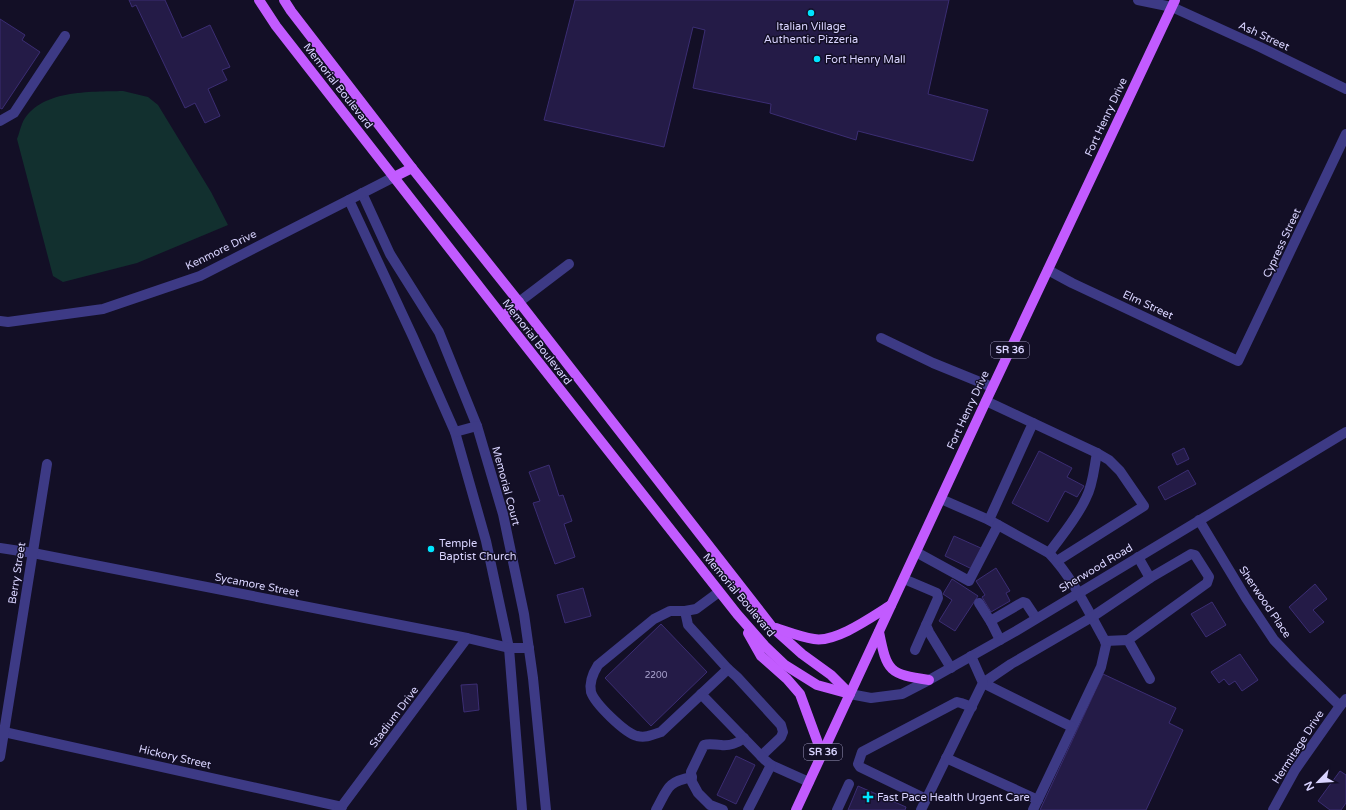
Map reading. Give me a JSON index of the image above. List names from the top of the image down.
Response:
{
  "streets": {
    "main road": ["Memorial Boulevard", "Fort Henry Drive", "SR 36"],
    "street": [
      "Ash Street",
      "Cypress Street",
      "Kenmore Drive",
      "Elm Street",
      "Memorial Court",
      "Sherwood Road",
      "Berry Street",
      "Sycamore Street",
      "Sherwood Place",
      "Stadium Drive",
      "Hermitage Drive",
      "Hickory Street"
    ]
  },
  "crossings": [
    ["Ash Street", "Fort Henry Drive"],
    ["Memorial Boulevard", "Fort Henry Drive"],
    ["Memorial Boulevard", "Kenmore Drive"],
    ["Memorial Boulevard", "Sherwood Road"],
    ["Fort Henry Drive", "Elm Street"],
    ["Fort Henry Drive", "Sherwood Road"],
    ["Cypress Street", "Elm Street"],
    ["Kenmore Drive", "Memorial Court"],
    ["Memorial Court", "Sycamore Street"],
    ["Sherwood Road", "Sherwood Place"],
    ["Berry Street", "Sycamore Street"],
    ["Berry Street", "Hickory Street"],
    ["Sycamore Street", "Stadium Drive"],
    ["Sherwood Place", "Hermitage Drive"],
    ["Stadium Drive", "Hickory Street"]
  ],
  "places": {
    "other": ["Italian Village Authentic Pizzeria", "Fort Henry Mall", "Temple Baptist Church"],
    "health": ["Fast Pace Health Urgent Care"]
  },
  "house_numbers": ["2200"],
  "north": "bottom left"
}
